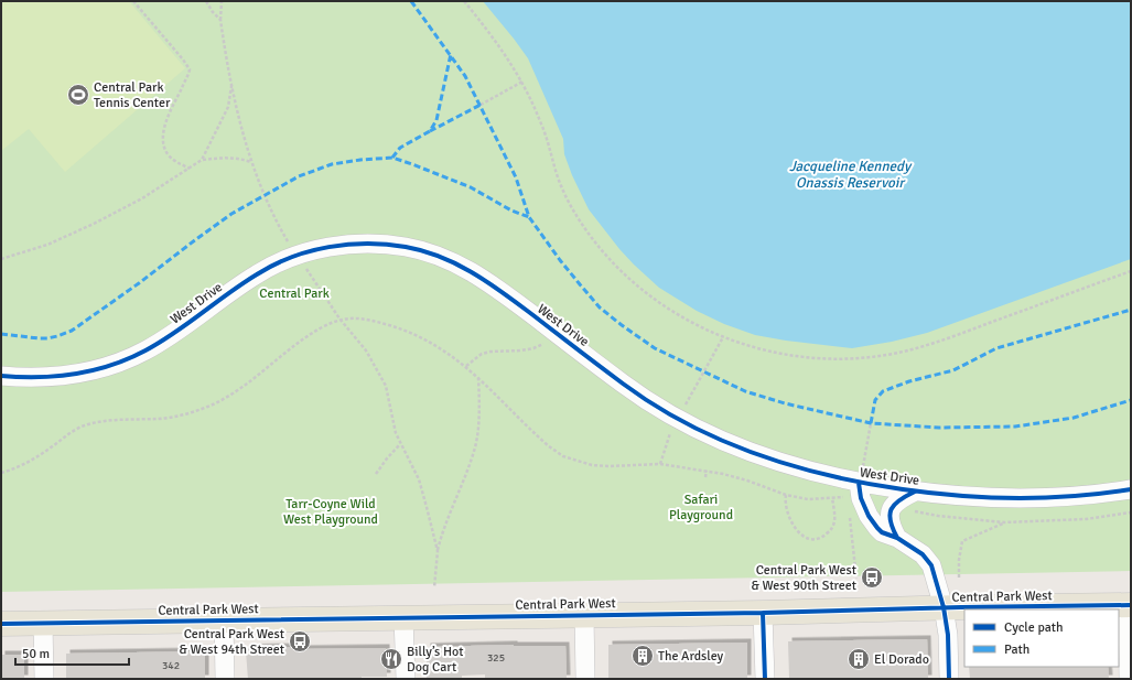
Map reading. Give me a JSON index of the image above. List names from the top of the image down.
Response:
{
  "streets": {
    "main road": ["Central Park West"],
    "street": ["West Drive"]
  },
  "water": ["Jacqueline Kennedy Onassis Reservoir"],
  "parks": ["Central Park", "Safari Playground", "Tarr-Coyne Wild West Playground"],
  "places": {
    "sports": ["Central Park Tennis Center"],
    "bus stop": ["Central Park West & West 90th Street", "Central Park West & West 94th Street"],
    "building": ["The Ardsley", "El Dorado"],
    "restaurant": ["Billy’s Hot Dog Cart"]
  },
  "house_numbers": ["325", "342"],
  "legend": ["Cycle path", "Path"],
  "scale_bar": "50 m"
}
